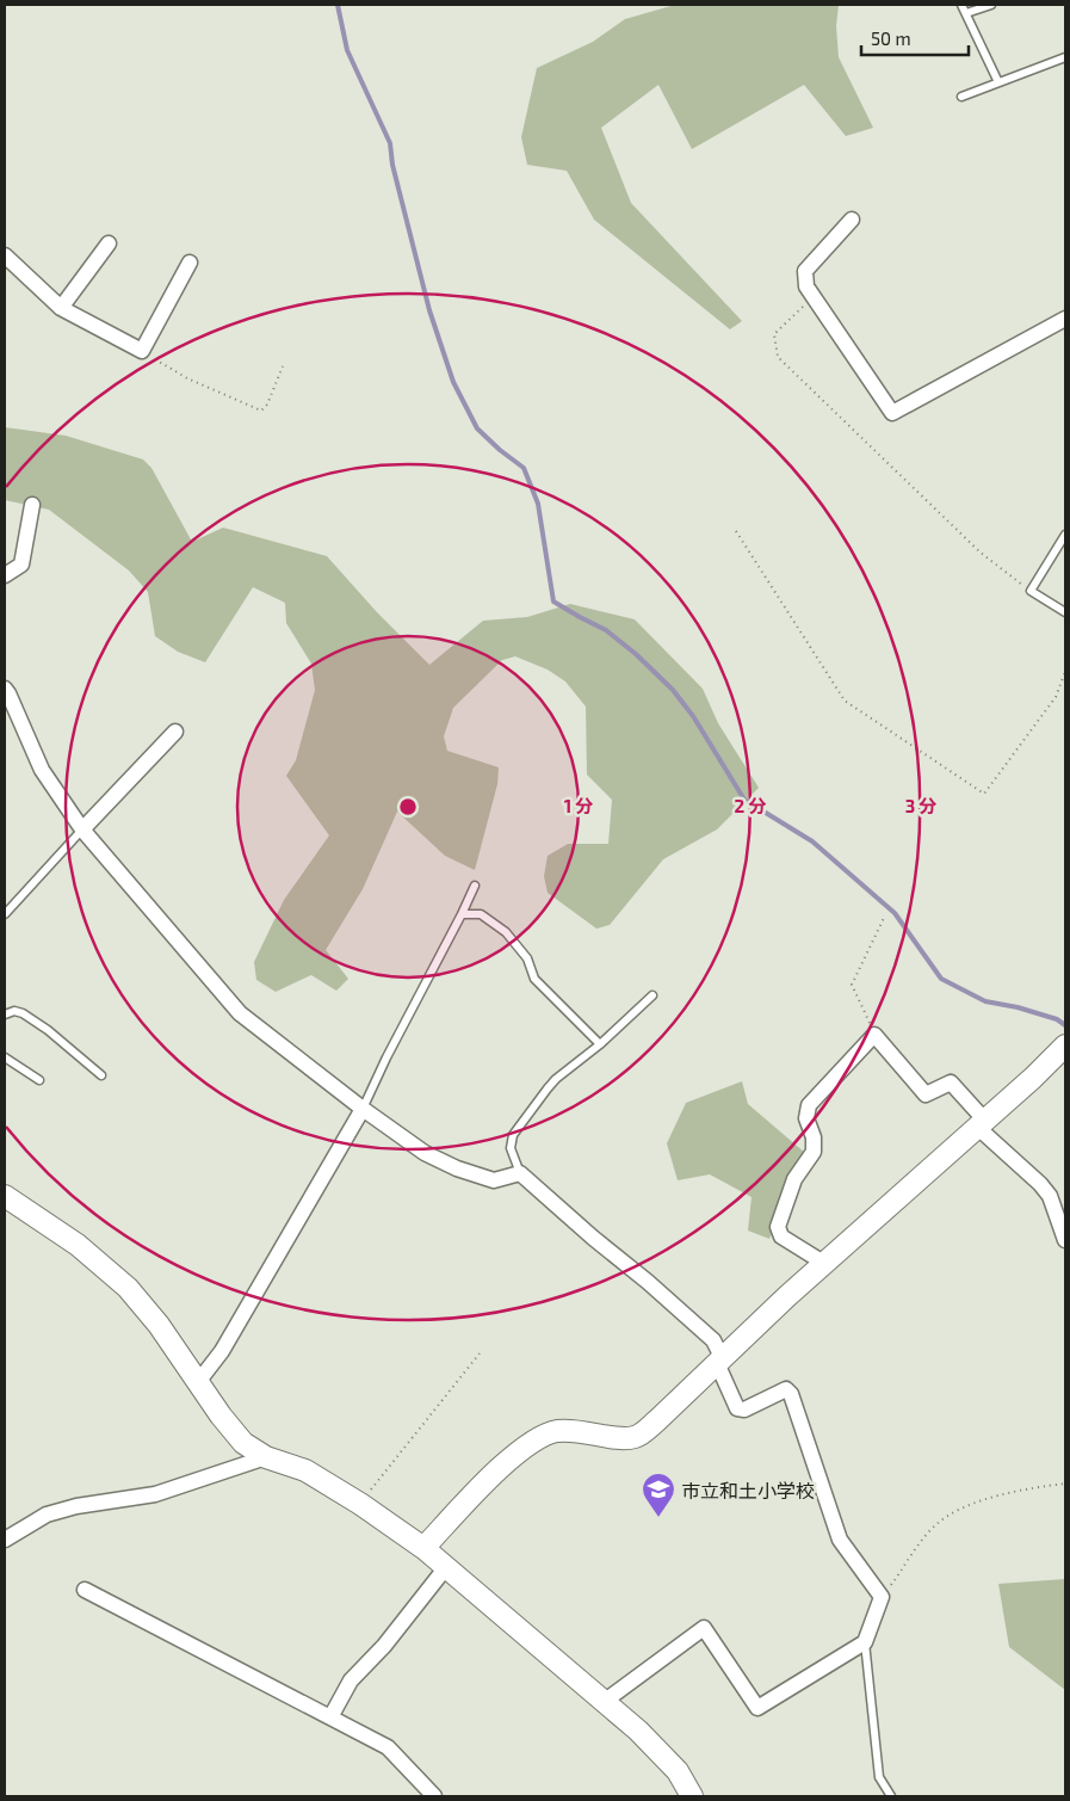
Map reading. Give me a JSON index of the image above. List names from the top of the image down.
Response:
{
  "places": {
    "school or university": ["市立和土小学校"]
  },
  "scale_bar": "50 m",
  "rings": ["1 分", "2 分", "3 分"]
}
